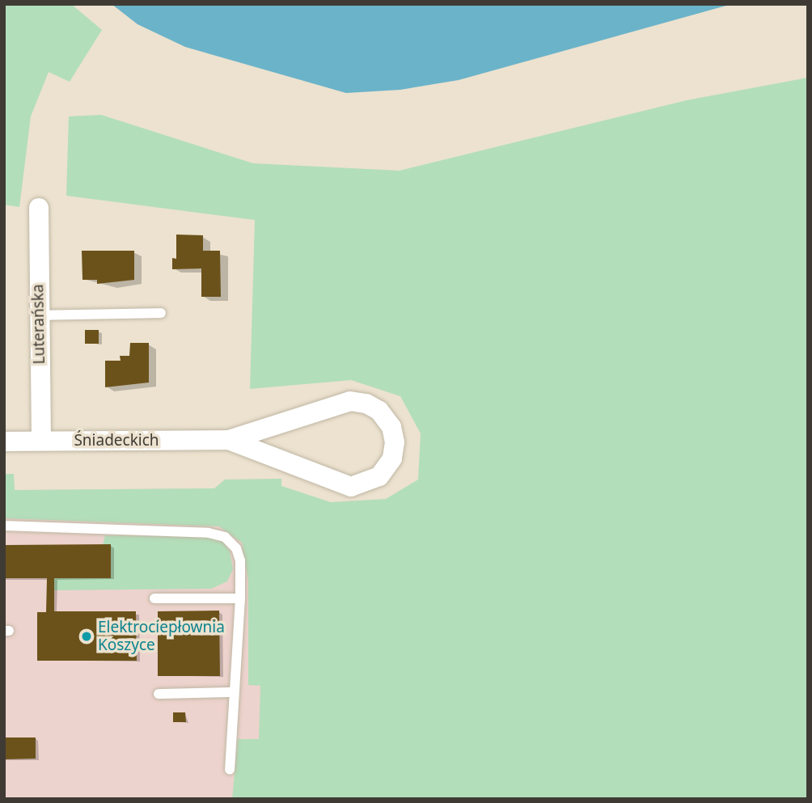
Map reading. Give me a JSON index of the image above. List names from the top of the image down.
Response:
{
  "streets": {
    "street": ["Luterańska", "Śniadeckich"]
  },
  "crossings": [
    ["Luterańska", "Śniadeckich"]
  ],
  "places": ["Elektrociepłownia Koszyce"]
}
